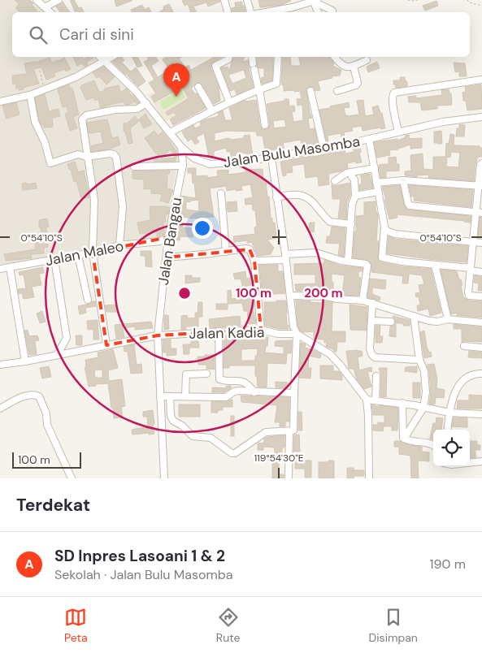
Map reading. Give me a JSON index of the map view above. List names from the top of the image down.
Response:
{
  "streets": {
    "street": [
      "Jalan Bulu Masomba",
      "Jalan Bangau",
      "Jalan Maleo",
      "Jalan Kadia"
    ]
  },
  "crossings": [
    ["Jalan Bulu Masomba", "Jalan Bangau"],
    ["Jalan Bangau", "Jalan Maleo"],
    ["Jalan Bangau", "Jalan Kadia"]
  ],
  "scale_bar": "100 m",
  "page": {
    "search": "Cari di sini",
    "pins": "A",
    "scale": "100 m",
    "heading": "Terdekat",
    "list": [
      {
        "mark": "A",
        "name": "SD Inpres Lasoani 1 & 2",
        "note": "Sekolah · Jalan Bulu Masomba",
        "value": "190 m"
      }
    ],
    "nav": ["Peta", "Rute", "Disimpan"]
  },
  "coordinates": ["0°54'10\"S", "119°54'30\"E"],
  "rings": ["100 m", "200 m"]
}
